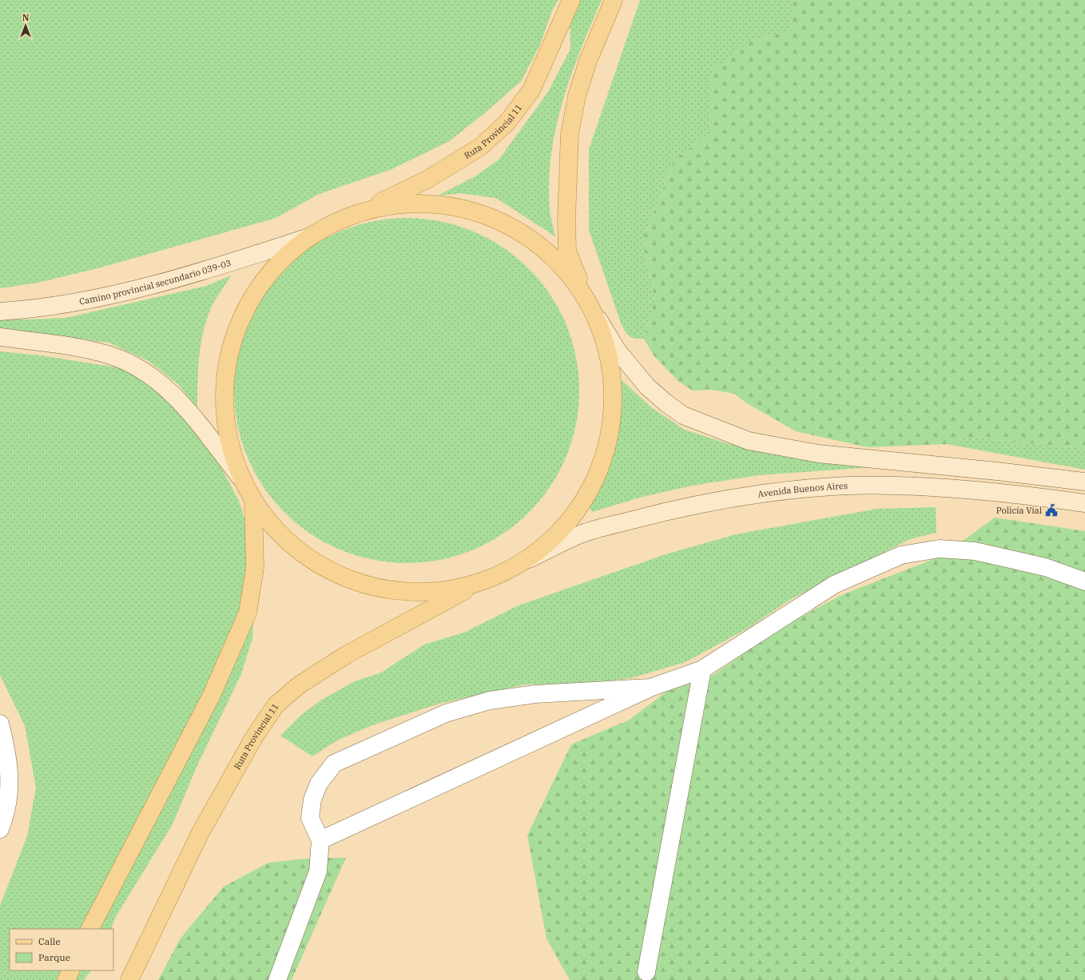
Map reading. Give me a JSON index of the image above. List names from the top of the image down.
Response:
{
  "streets": {
    "main road": ["Ruta Provincial 11", "Camino provincial secundario 039-03", "Avenida Buenos Aires"]
  },
  "crossings": [
    ["Ruta Provincial 11", "Camino provincial secundario 039-03"]
  ],
  "places": {
    "public building": ["Policía Vial"]
  },
  "legend": ["Calle", "Parque"],
  "north": "top"
}
